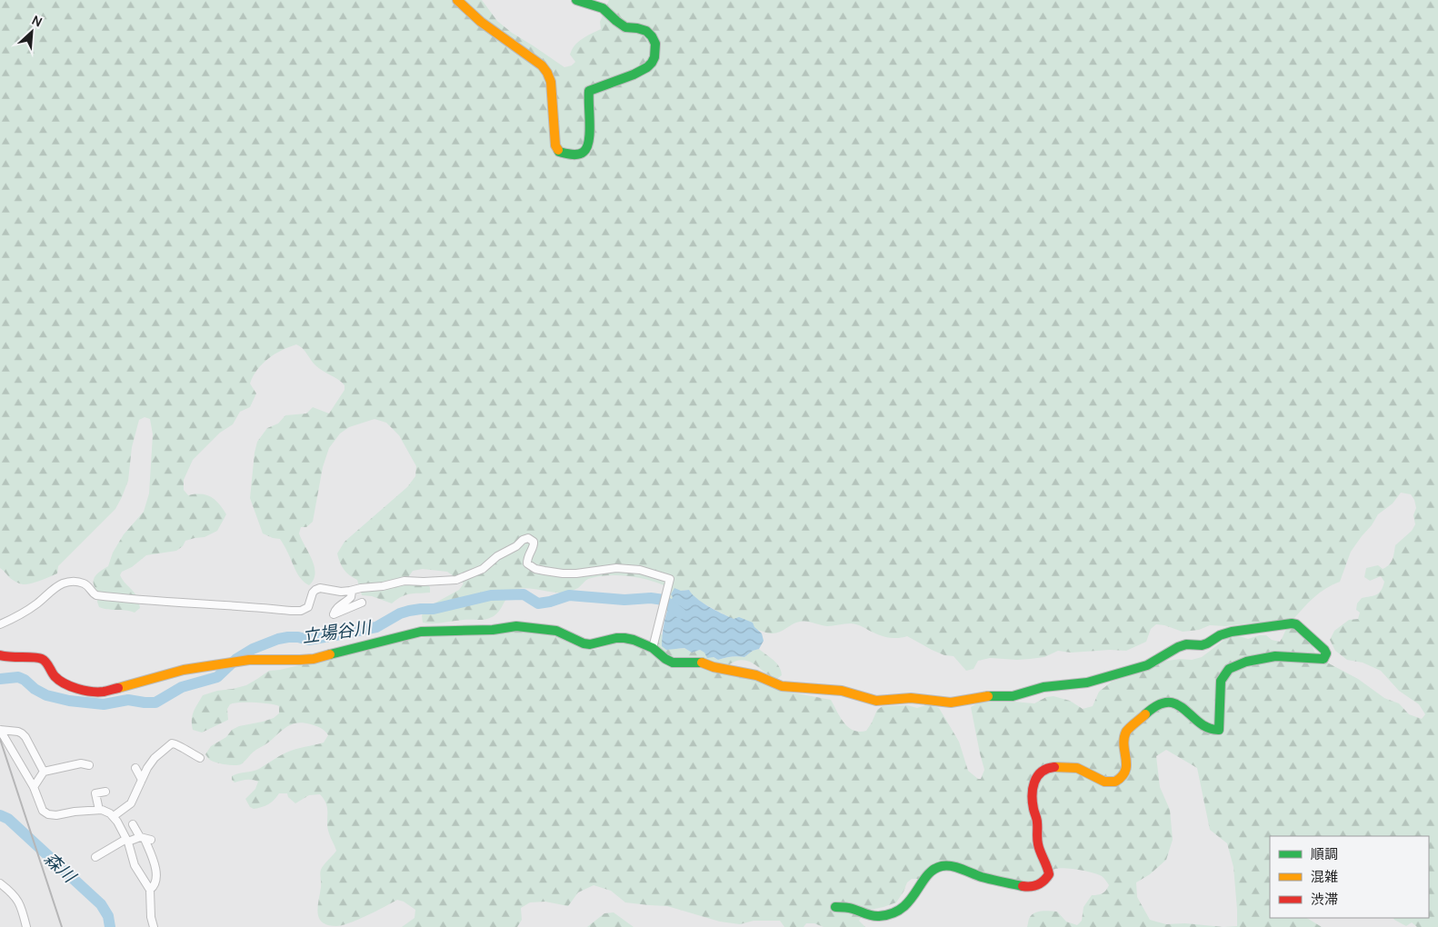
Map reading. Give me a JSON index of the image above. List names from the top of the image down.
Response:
{
  "water": ["立場谷川", "森川"],
  "legend": ["順調", "混雑", "渋滞"],
  "north": "top right"
}
